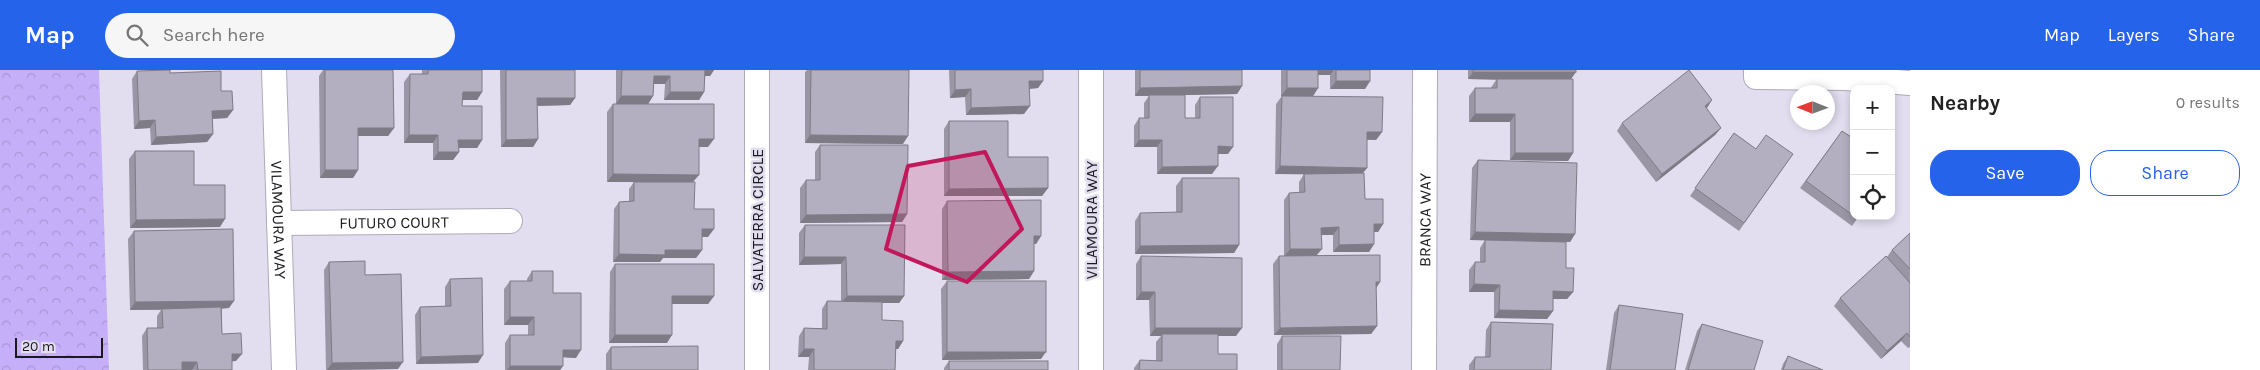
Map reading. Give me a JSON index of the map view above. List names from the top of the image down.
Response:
{
  "streets": {
    "street": [
      "VILAMOURA WAY",
      "SALVATERRA CIRCLE",
      "BRANCA WAY",
      "FUTURO COURT"
    ]
  },
  "crossings": [
    ["VILAMOURA WAY", "FUTURO COURT"]
  ],
  "scale_bar": "20 m",
  "north": "left",
  "page": {
    "header": "Map",
    "search": "Search here",
    "nav": ["Map", "Layers", "Share"],
    "heading": ["Nearby", "0 results"],
    "map_buttons": ["+", "−"],
    "buttons": ["Save", "Share"],
    "scale": "20 m"
  }
}
